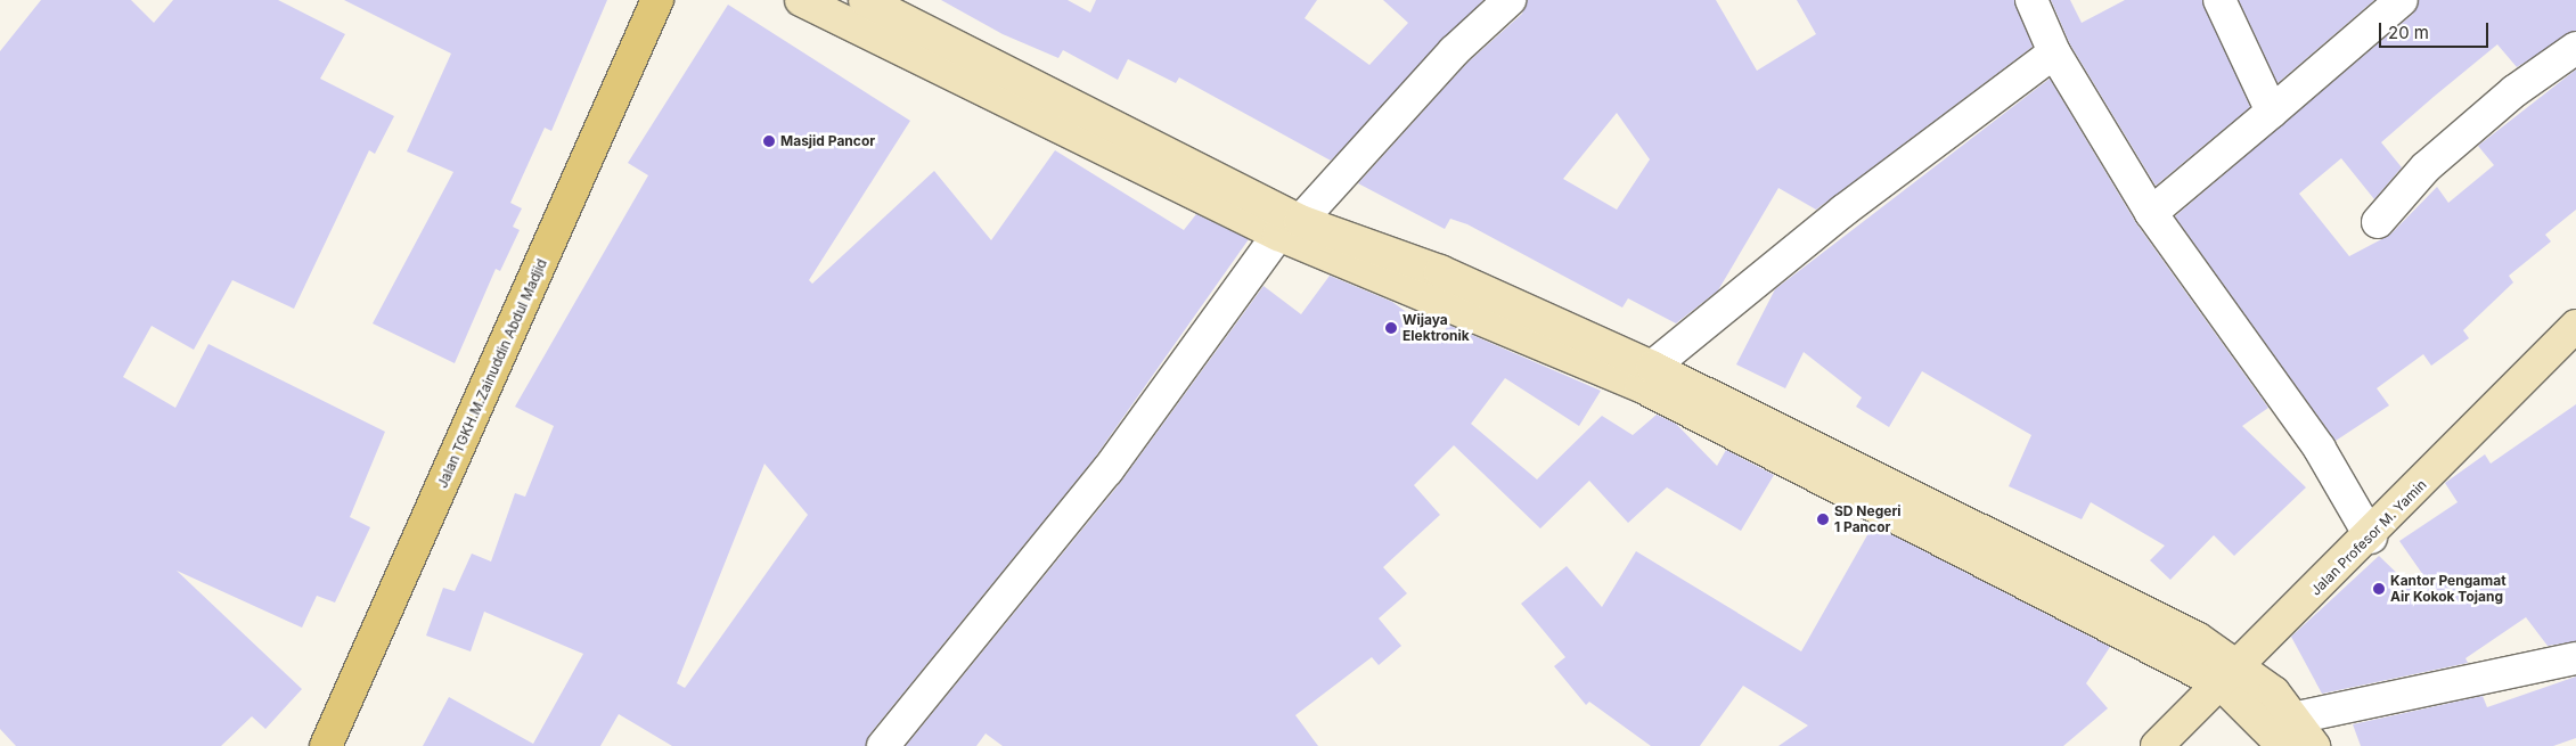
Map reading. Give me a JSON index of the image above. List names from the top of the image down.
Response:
{
  "streets": {
    "main road": ["Jalan TGKH.M.Zainuddin Abdul Madjid", "Jalan Profesor M. Yamin"]
  },
  "places": [
    "Masjid Pancor",
    "Wijaya Elektronik",
    "SD Negeri 1 Pancor",
    "Kantor Pengamat Air Kokok Tojang"
  ],
  "scale_bar": "20 m"
}
